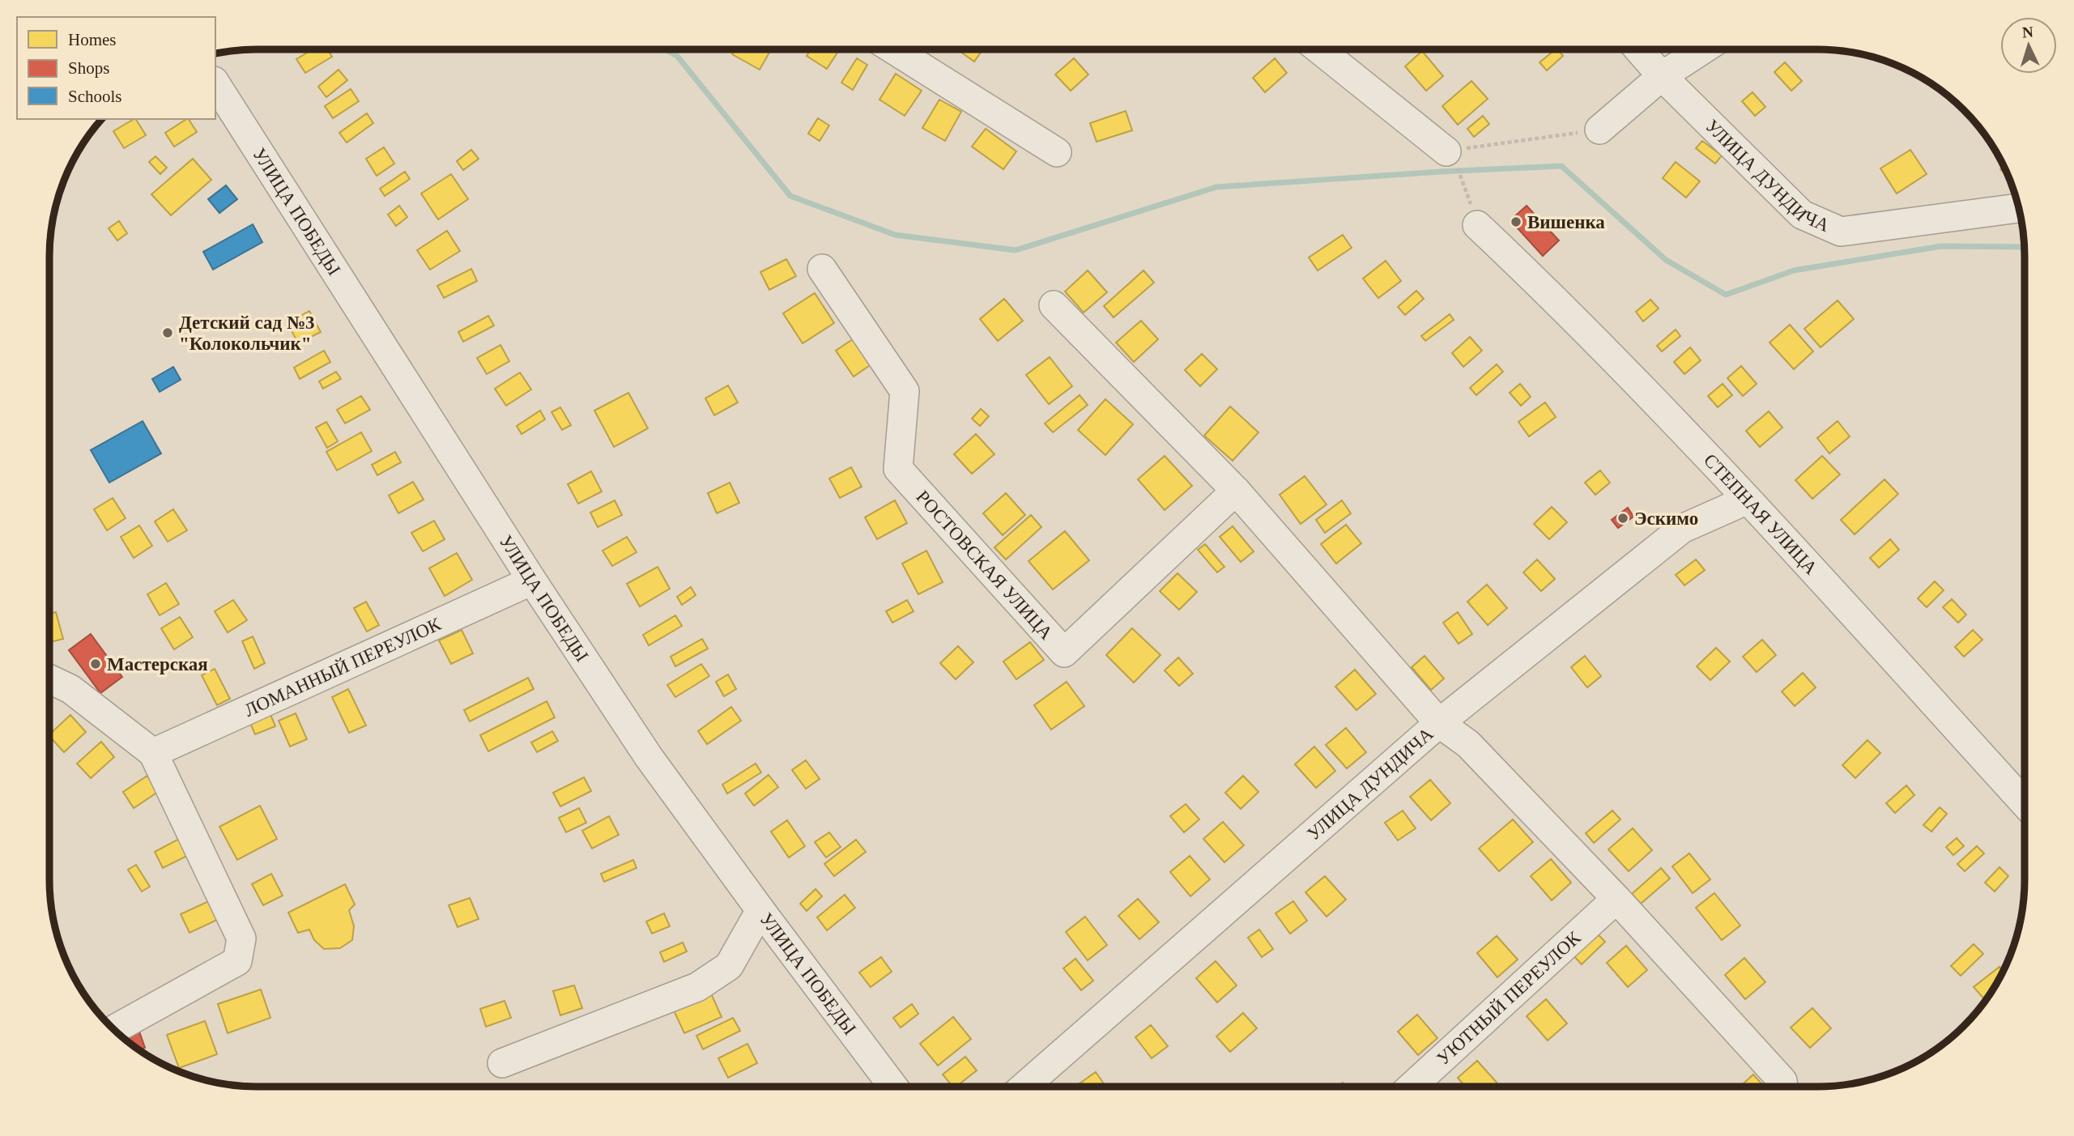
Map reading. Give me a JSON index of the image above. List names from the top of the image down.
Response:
{
  "streets": {
    "street": [
      "УЛИЦА ДУНДИЧА",
      "УЛИЦА ПОБЕДЫ",
      "СТЕПНАЯ УЛИЦА",
      "РОСТОВСКАЯ УЛИЦА",
      "ЛОМАННЫЙ ПЕРЕУЛОК",
      "УЮТНЫЙ ПЕРЕУЛОК"
    ]
  },
  "crossings": [
    ["УЛИЦА ДУНДИЧА", "СТЕПНАЯ УЛИЦА"],
    ["УЛИЦА ПОБЕДЫ", "ЛОМАННЫЙ ПЕРЕУЛОК"]
  ],
  "places": [
    "Вишенка",
    "Детский сад №3 \"Колокольчик\"",
    "Эскимо",
    "Мастерская"
  ],
  "legend": ["Homes", "Shops", "Schools"],
  "north": "top"
}
